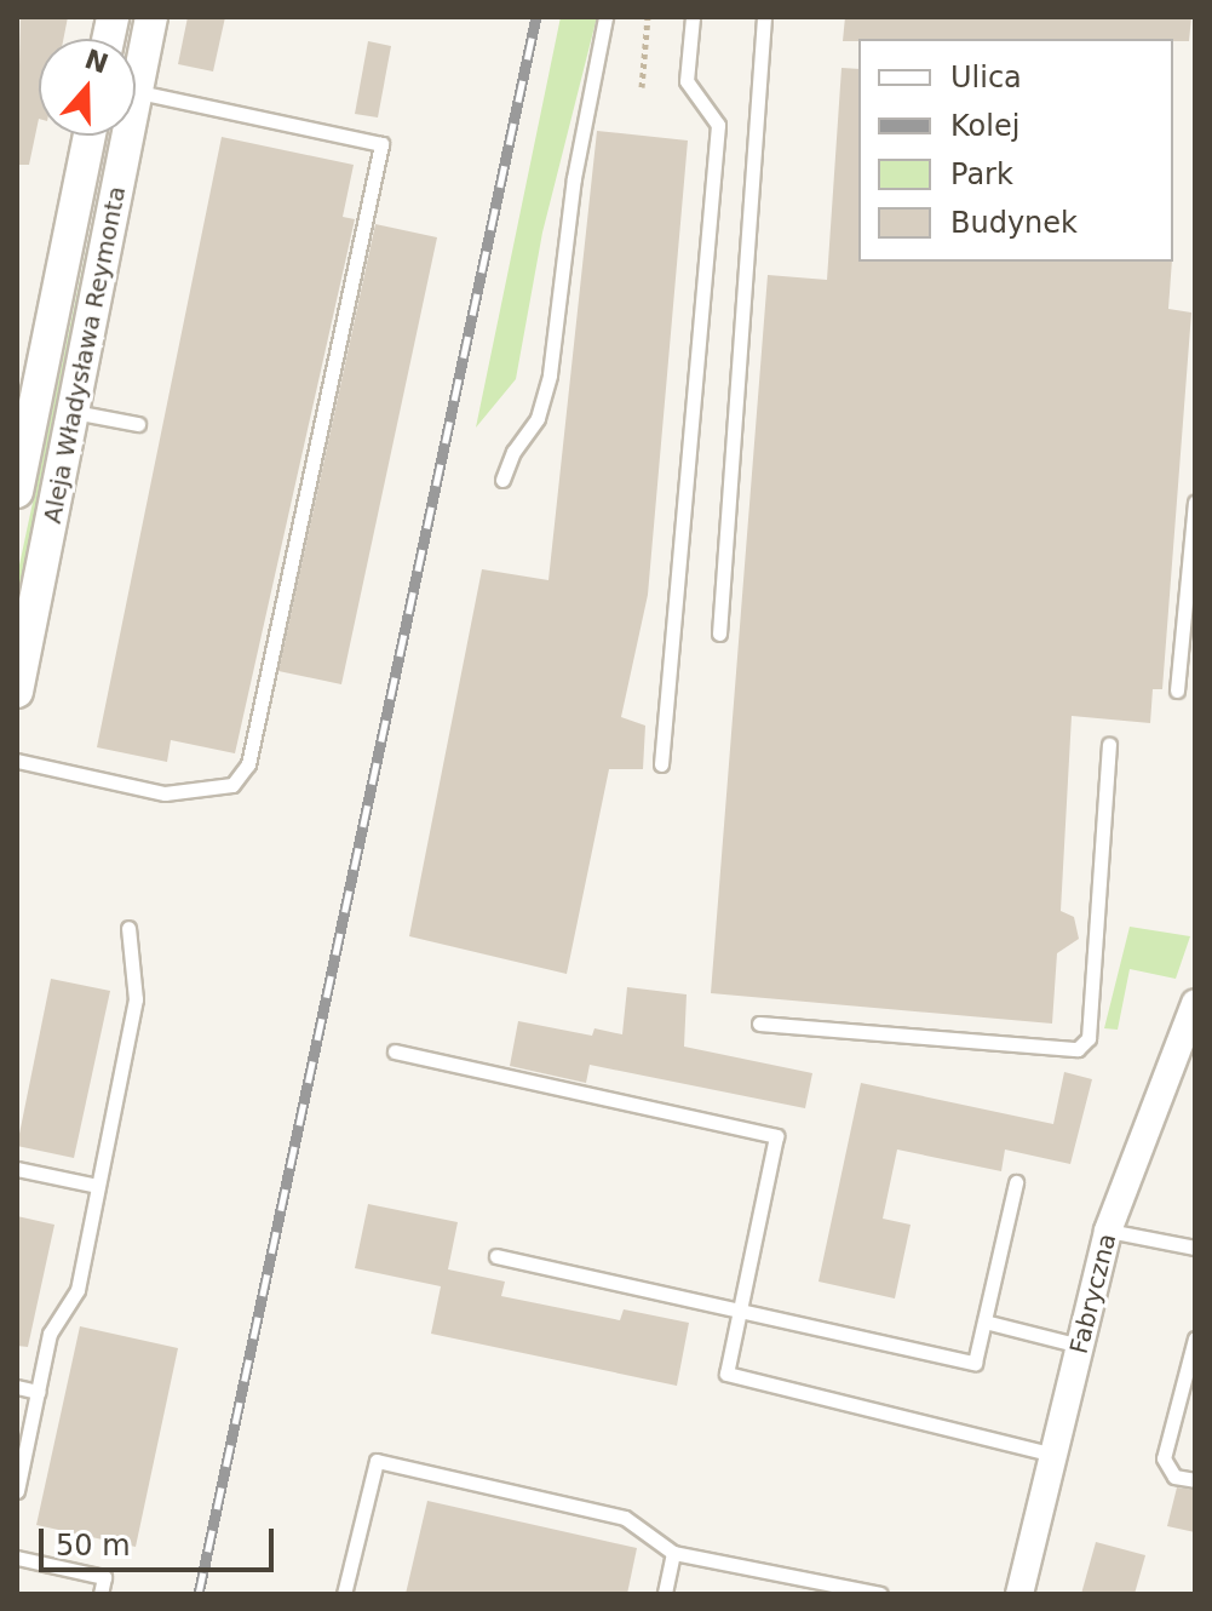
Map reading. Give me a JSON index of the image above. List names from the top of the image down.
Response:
{
  "streets": {
    "street": ["Aleja Władysława Reymonta", "Fabryczna"]
  },
  "legend": [
    "Ulica",
    "Kolej",
    "Park",
    "Budynek"
  ],
  "scale_bar": "50 m",
  "north": "top"
}
